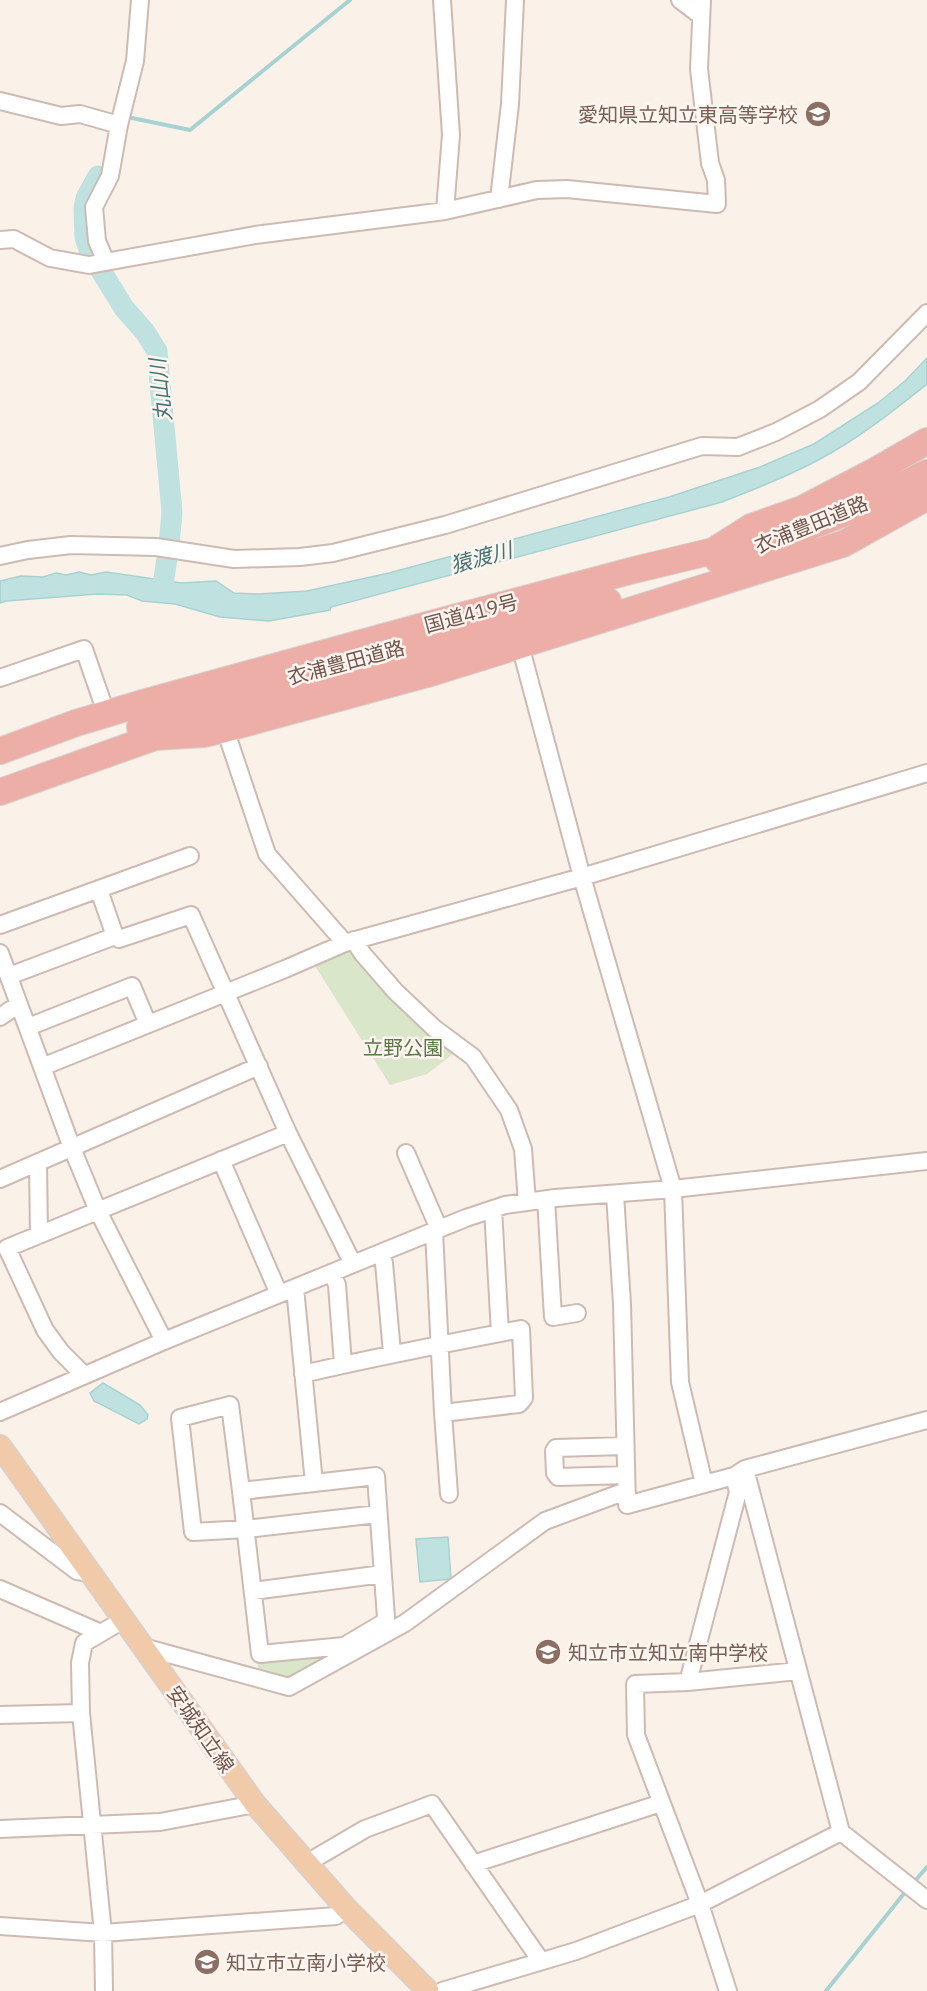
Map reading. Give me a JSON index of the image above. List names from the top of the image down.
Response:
{
  "streets": {
    "highway": ["衣浦豊田道路", "国道419号"],
    "main road": ["安城知立線"]
  },
  "crossings": [
    ["衣浦豊田道路", "国道419号"]
  ],
  "water": ["丸山川", "猿渡川"],
  "parks": ["立野公園"],
  "places": {
    "school or university": ["愛知県立知立東高等学校", "知立市立知立南中学校", "知立市立南小学校"]
  }
}
